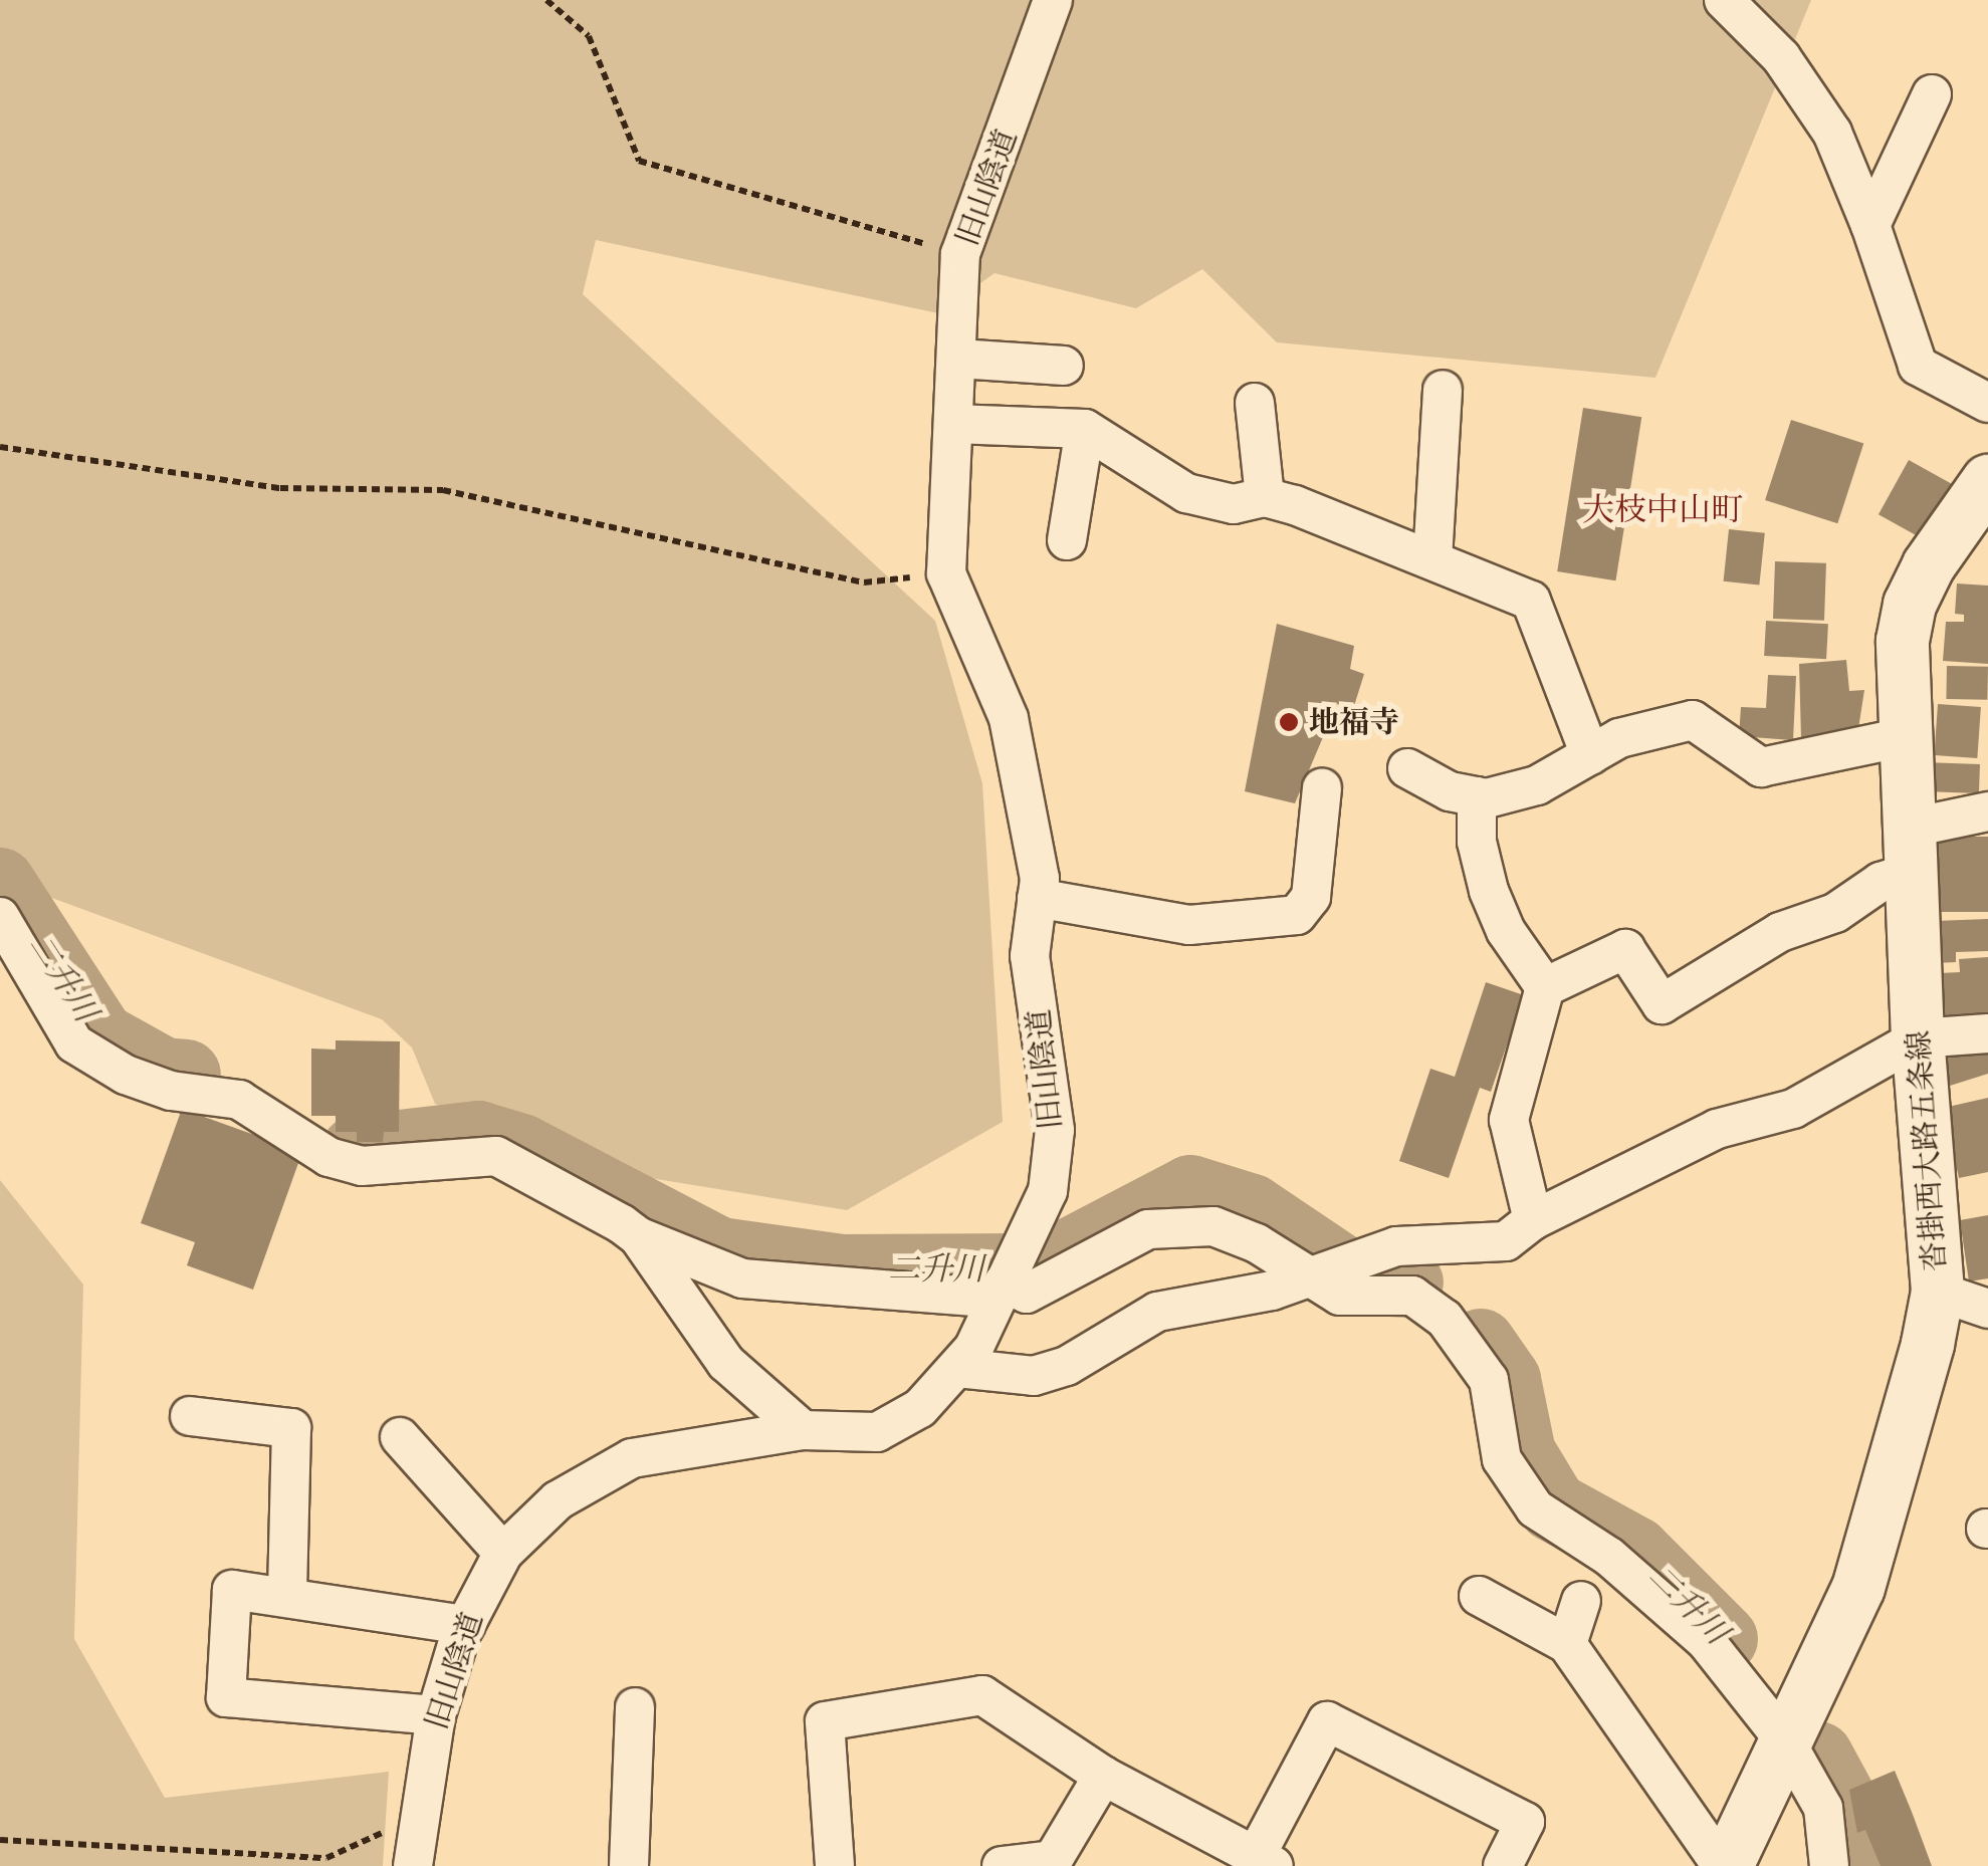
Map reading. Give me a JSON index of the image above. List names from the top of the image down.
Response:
{
  "streets": {
    "main road": ["沓掛西大路五条線"],
    "street": ["旧山陰道"]
  },
  "districts": ["大枝中山町"],
  "water": ["二升川"],
  "places": ["地福寺"]
}
